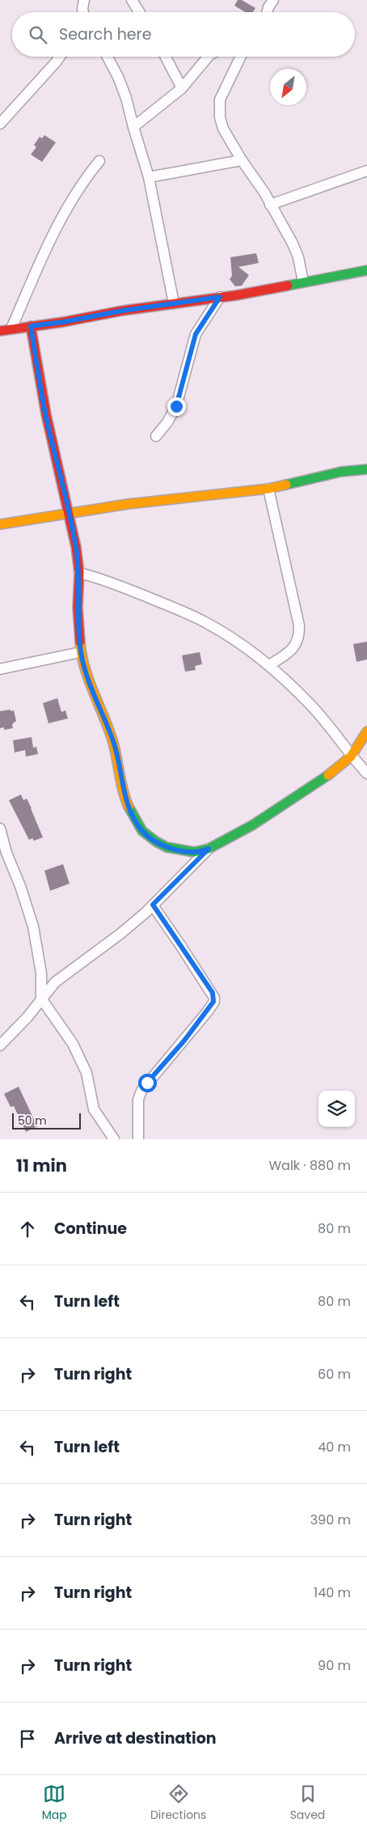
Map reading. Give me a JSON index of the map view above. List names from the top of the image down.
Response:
{
  "scale_bar": "50 m",
  "north": "bottom left",
  "page": {
    "search": "Search here",
    "scale": "50 m",
    "heading": ["11 min", "Walk · 880 m"],
    "list": [
      ["Continue", "80 m"],
      ["Turn left", "80 m"],
      ["Turn right", "60 m"],
      ["Turn left", "40 m"],
      ["Turn right", "390 m"],
      ["Turn right", "140 m"],
      ["Turn right", "90 m"],
      "Arrive at destination"
    ],
    "nav": ["Map", "Directions", "Saved"]
  }
}
